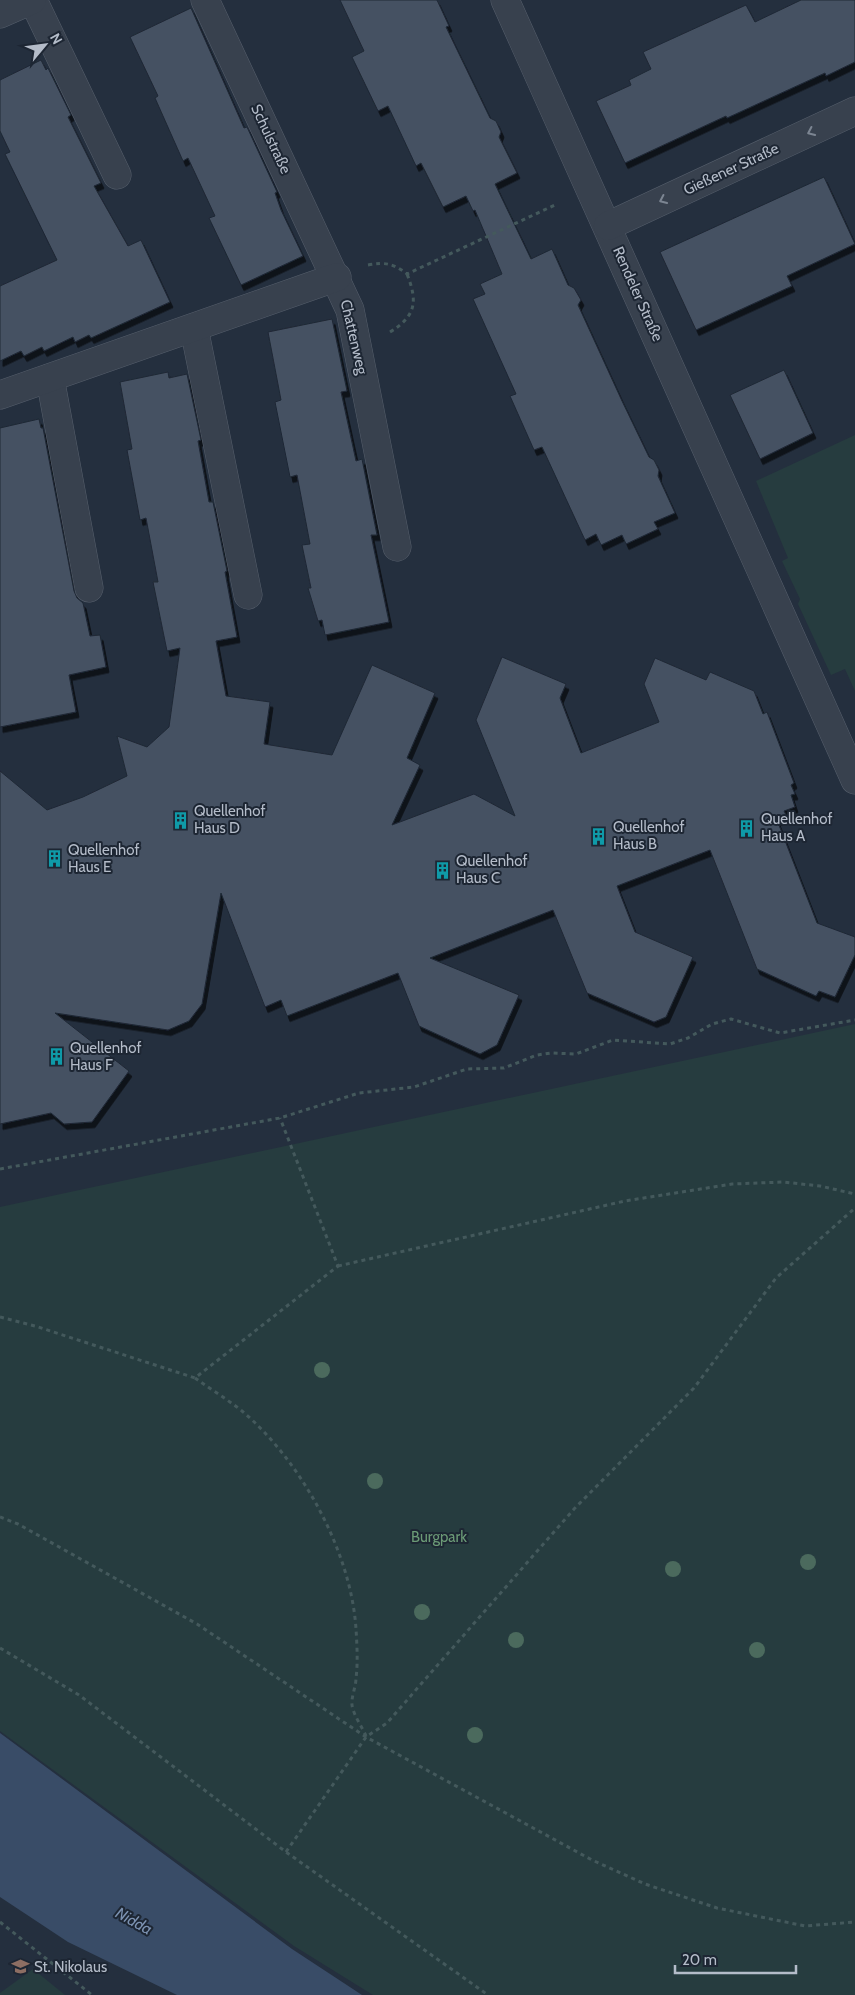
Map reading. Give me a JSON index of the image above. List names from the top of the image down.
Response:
{
  "streets": {
    "street": [
      "Schulstraße",
      "Gießener Straße",
      "Rendeler Straße",
      "Chattenweg"
    ]
  },
  "crossings": [
    ["Schulstraße", "Chattenweg"],
    ["Gießener Straße", "Rendeler Straße"]
  ],
  "one_way": ["Gießener Straße"],
  "water": ["Nidda"],
  "parks": ["Burgpark"],
  "places": {
    "building": [
      "Quellenhof Haus D",
      "Quellenhof Haus A",
      "Quellenhof Haus B",
      "Quellenhof Haus E",
      "Quellenhof Haus C",
      "Quellenhof Haus F"
    ],
    "school or university": ["St. Nikolaus"]
  },
  "scale_bar": "20 m",
  "north": "top right"
}
